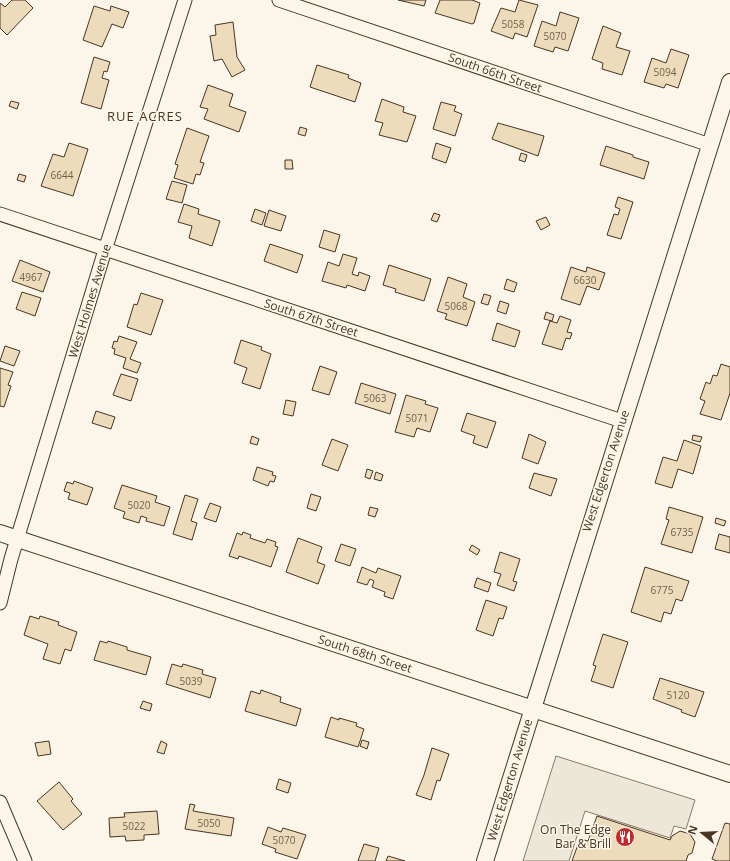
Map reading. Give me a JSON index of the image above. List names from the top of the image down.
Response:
{
  "streets": {
    "street": [
      "South 66th Street",
      "West Holmes Avenue",
      "South 67th Street",
      "West Edgerton Avenue",
      "South 68th Street"
    ]
  },
  "crossings": [
    ["South 66th Street", "West Edgerton Avenue"],
    ["West Holmes Avenue", "South 67th Street"],
    ["West Holmes Avenue", "South 68th Street"],
    ["South 67th Street", "West Edgerton Avenue"],
    ["West Edgerton Avenue", "South 68th Street"]
  ],
  "districts": ["RUE ACRES"],
  "places": {
    "restaurant": ["On The Edge Bar & Brill"]
  },
  "house_numbers": [
    "5058",
    "5070",
    "5094",
    "6644",
    "4967",
    "6630",
    "5068",
    "5063",
    "5071",
    "5020",
    "6735",
    "6775",
    "5039",
    "5120",
    "5050",
    "5022",
    "5070"
  ],
  "north": "left"
}
